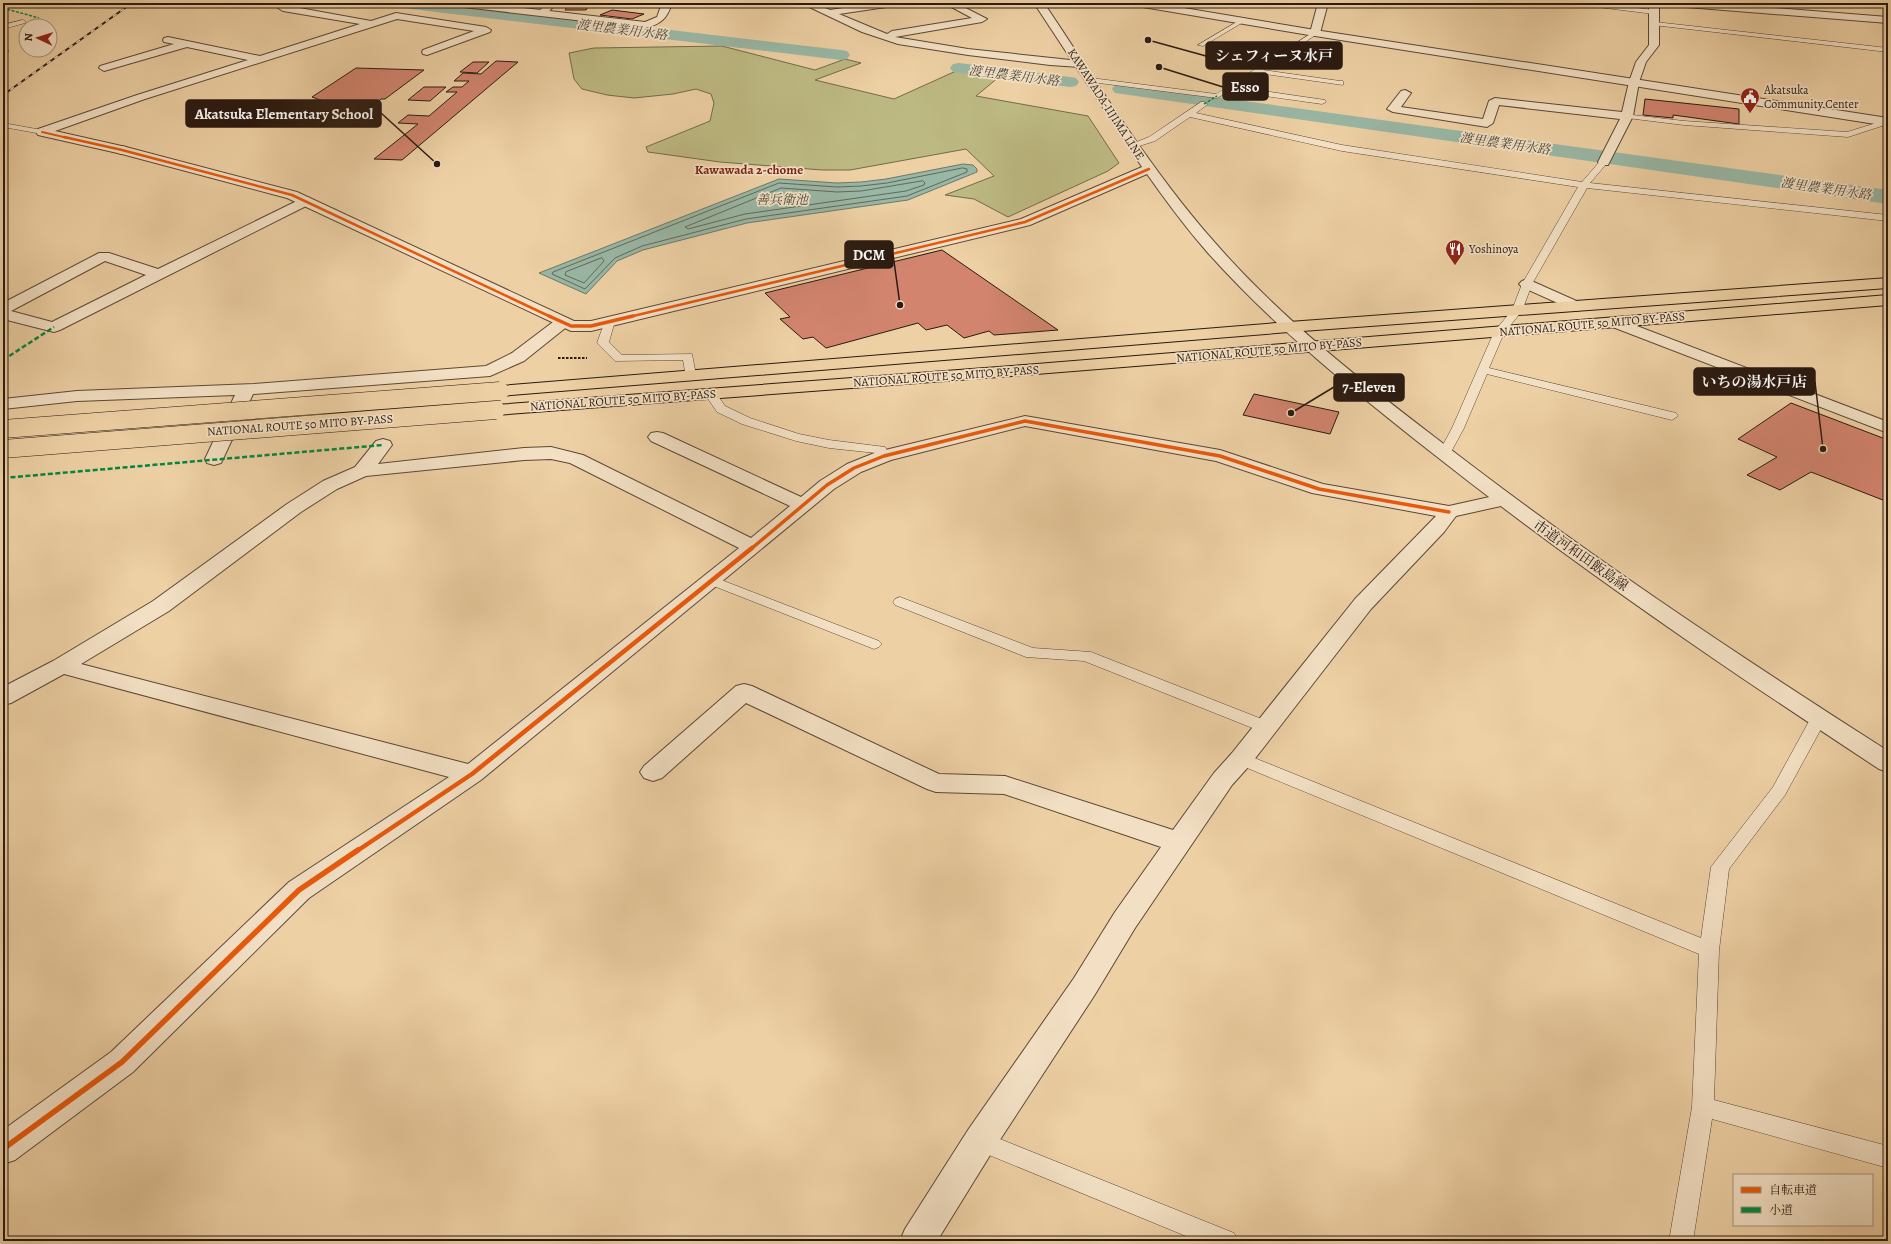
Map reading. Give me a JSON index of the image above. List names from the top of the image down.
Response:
{
  "streets": {
    "highway": ["NATIONAL ROUTE 50 MITO BY-PASS"],
    "street": ["KAWAWADA-IIJIMA LINE", "市道河和田飯島線"]
  },
  "crossings": [
    ["KAWAWADA-IIJIMA LINE", "NATIONAL ROUTE 50 MITO BY-PASS"],
    ["KAWAWADA-IIJIMA LINE", "市道河和田飯島線"],
    ["NATIONAL ROUTE 50 MITO BY-PASS", "市道河和田飯島線"]
  ],
  "districts": ["Kawawada 2-chome"],
  "water": ["渡里農業用水路", "善兵衛池"],
  "places": {
    "other": [
      "シェフィーヌ水戸",
      "Esso",
      "Akatsuka Elementary School",
      "DCM",
      "7-Eleven",
      "いちの湯水戸店"
    ],
    "public building": ["Akatsuka Community Center"],
    "restaurant": ["Yoshinoya"]
  },
  "legend": ["自転車道", "小道"],
  "north": "left"
}
